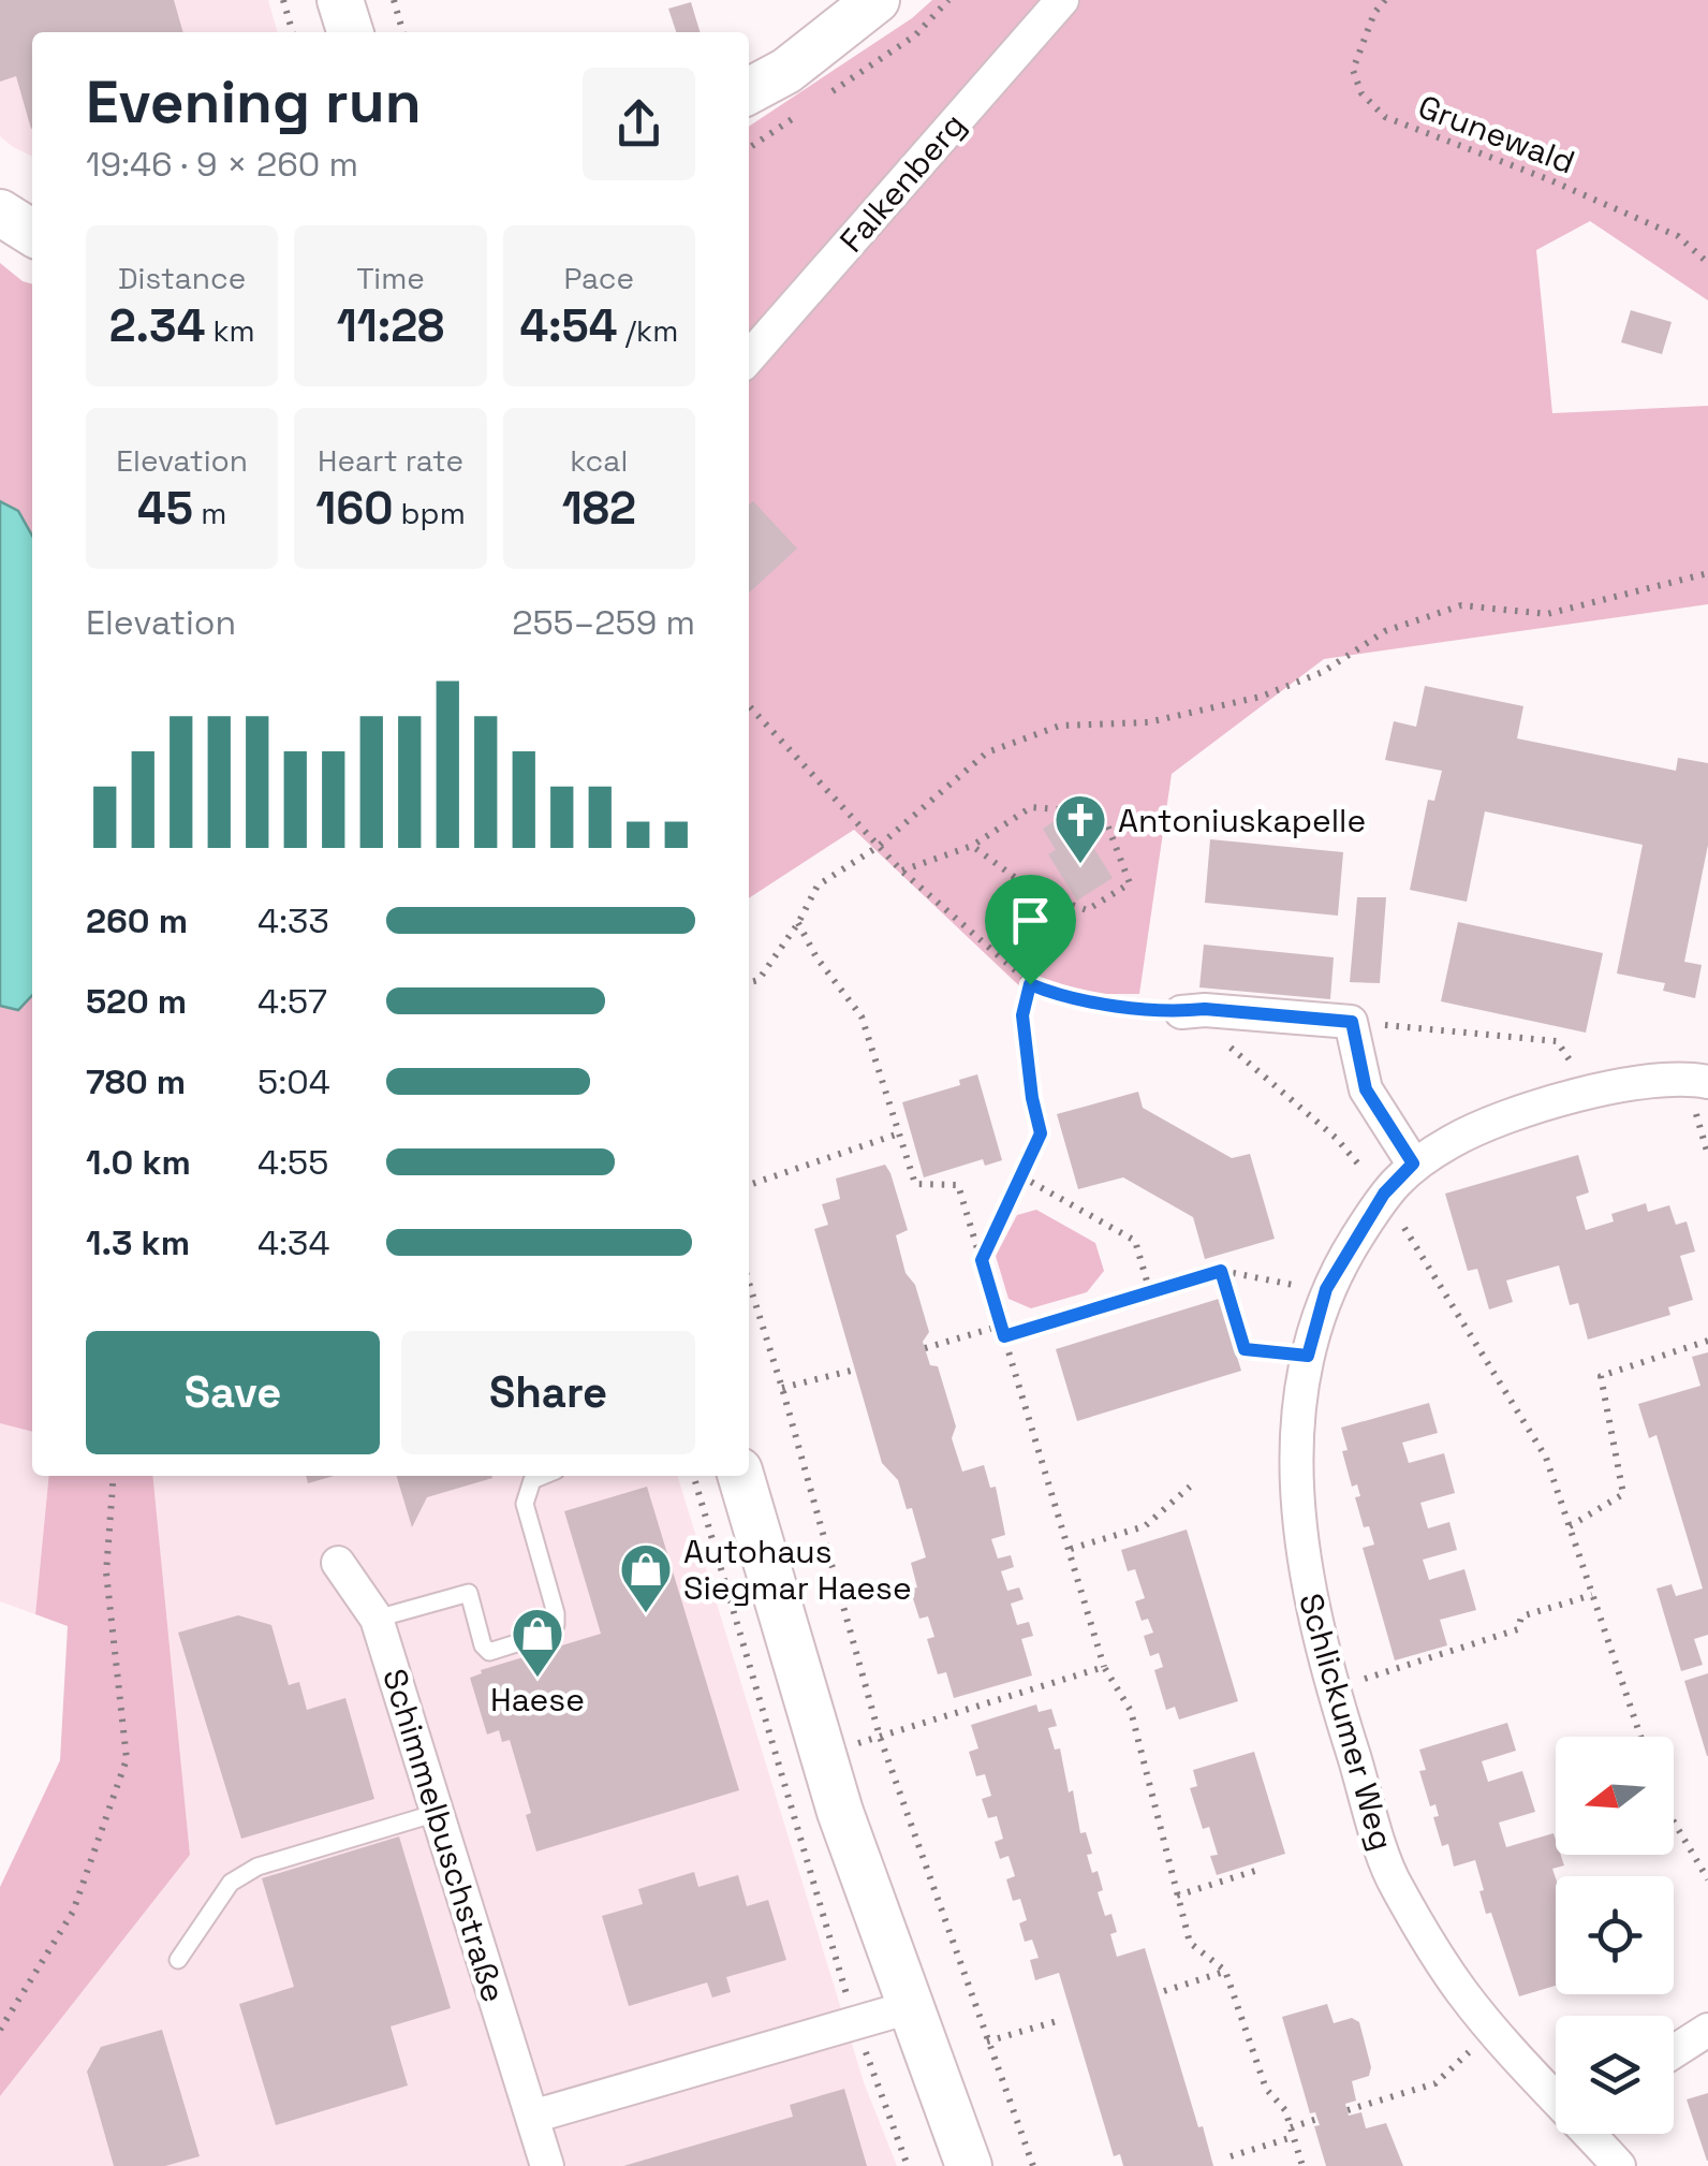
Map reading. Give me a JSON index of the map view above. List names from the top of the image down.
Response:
{
  "streets": {
    "street": ["Falkenberg", "Schlickumer Weg", "Schimmelbuschstraße"],
    "path": ["Grunewald"]
  },
  "places": {
    "church": ["Antoniuskapelle"],
    "shop": ["Autohaus Siegmar Haese", "Haese"]
  },
  "north": "left",
  "page": {
    "heading": ["Evening run", "19:46 · 9 × 260 m"],
    "stats": [
      ["Distance", "2.34 km"],
      ["Time", "11:28"],
      ["Pace", "4:54 /km"],
      ["Elevation", "45 m"],
      ["Heart rate", "160 bpm"],
      ["kcal", "182"]
    ],
    "chart": ["Elevation", "255–259 m"],
    "list": [
      {
        "name": "260 m",
        "note": "4:33"
      },
      {
        "name": "520 m",
        "note": "4:57"
      },
      {
        "name": "780 m",
        "note": "5:04"
      },
      {
        "name": "1.0 km",
        "note": "4:55"
      },
      {
        "name": "1.3 km",
        "note": "4:34"
      }
    ],
    "buttons": ["Save", "Share"]
  }
}
